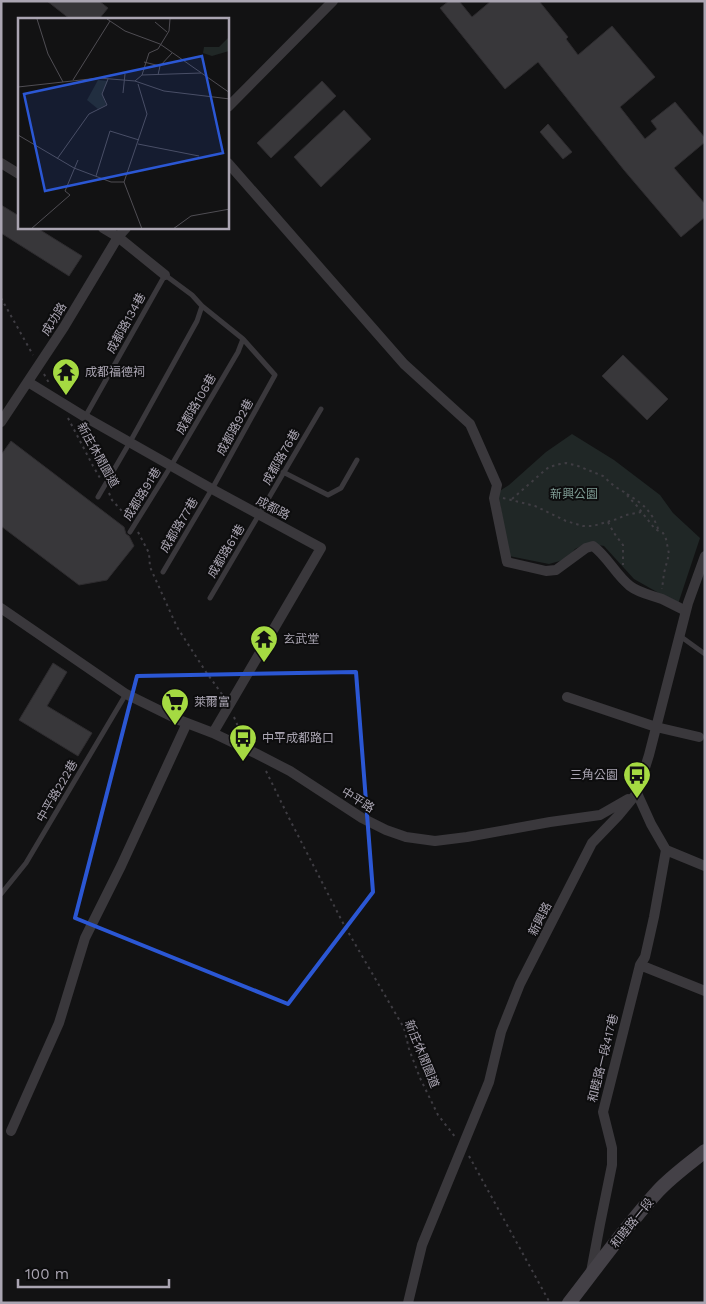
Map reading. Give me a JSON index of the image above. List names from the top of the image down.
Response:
{
  "streets": {
    "street": [
      "成功路",
      "成都路",
      "中平路",
      "新興路",
      "和睦路一段417巷",
      "和睦路一段"
    ],
    "lane": [
      "成都路134巷",
      "成都路106巷",
      "成都路92巷",
      "成都路76巷",
      "成都路91巷",
      "成都路77巷",
      "成都路61巷",
      "中平路222巷"
    ],
    "path": ["新庄休閒園道"]
  },
  "crossings": [
    ["成功路", "新庄休閒園道"],
    ["成功路", "成都路"],
    ["成都路134巷", "成都路"],
    ["成都路106巷", "成都路92巷"],
    ["成都路106巷", "成都路91巷"],
    ["成都路106巷", "成都路"],
    ["成都路92巷", "成都路"],
    ["成都路92巷", "成都路77巷"],
    ["新庄休閒園道", "成都路91巷"],
    ["新庄休閒園道", "成都路"],
    ["新庄休閒園道", "中平路"],
    ["新庄休閒園道", "新興路"],
    ["成都路76巷", "成都路"],
    ["成都路76巷", "成都路61巷"],
    ["成都路91巷", "成都路"],
    ["成都路", "成都路77巷"],
    ["成都路", "成都路61巷"],
    ["成都路", "中平路"],
    ["中平路222巷", "中平路"],
    ["中平路", "新興路"],
    ["和睦路一段417巷", "和睦路一段"]
  ],
  "parks": ["新興公園"],
  "places": {
    "temple": ["成都福德祠", "玄武堂"],
    "supermarket": ["萊爾富"],
    "bus stop": ["中平成都路口", "三角公園"]
  },
  "scale_bar": "100 m"
}
